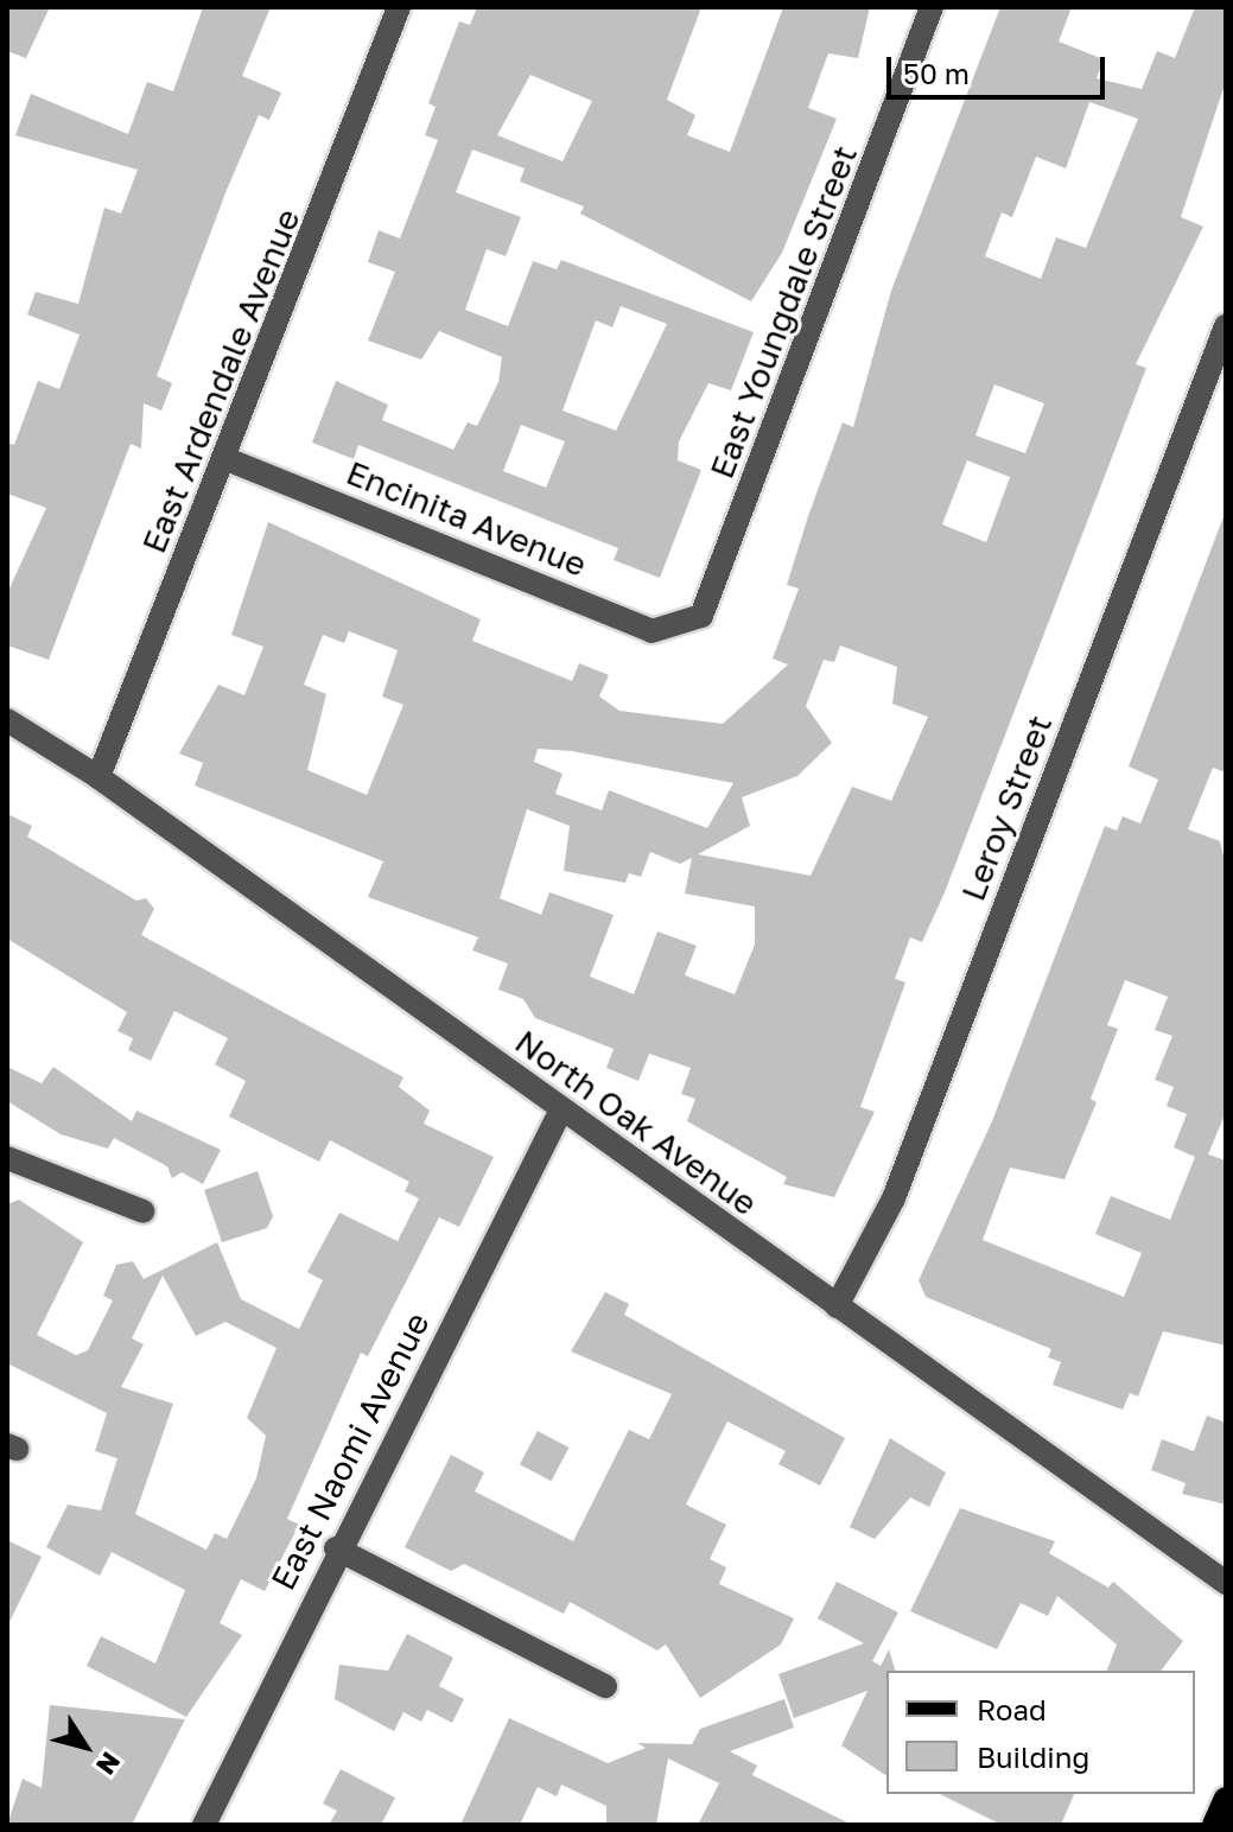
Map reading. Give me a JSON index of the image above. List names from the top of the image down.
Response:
{
  "streets": {
    "street": [
      "East Youngdale Street",
      "East Ardendale Avenue",
      "Encinita Avenue",
      "Leroy Street",
      "North Oak Avenue",
      "East Naomi Avenue"
    ]
  },
  "crossings": [
    ["East Youngdale Street", "Encinita Avenue"],
    ["East Ardendale Avenue", "Encinita Avenue"],
    ["East Ardendale Avenue", "North Oak Avenue"],
    ["Leroy Street", "North Oak Avenue"],
    ["North Oak Avenue", "East Naomi Avenue"]
  ],
  "legend": ["Road", "Building"],
  "scale_bar": "50 m",
  "north": "bottom right"
}
